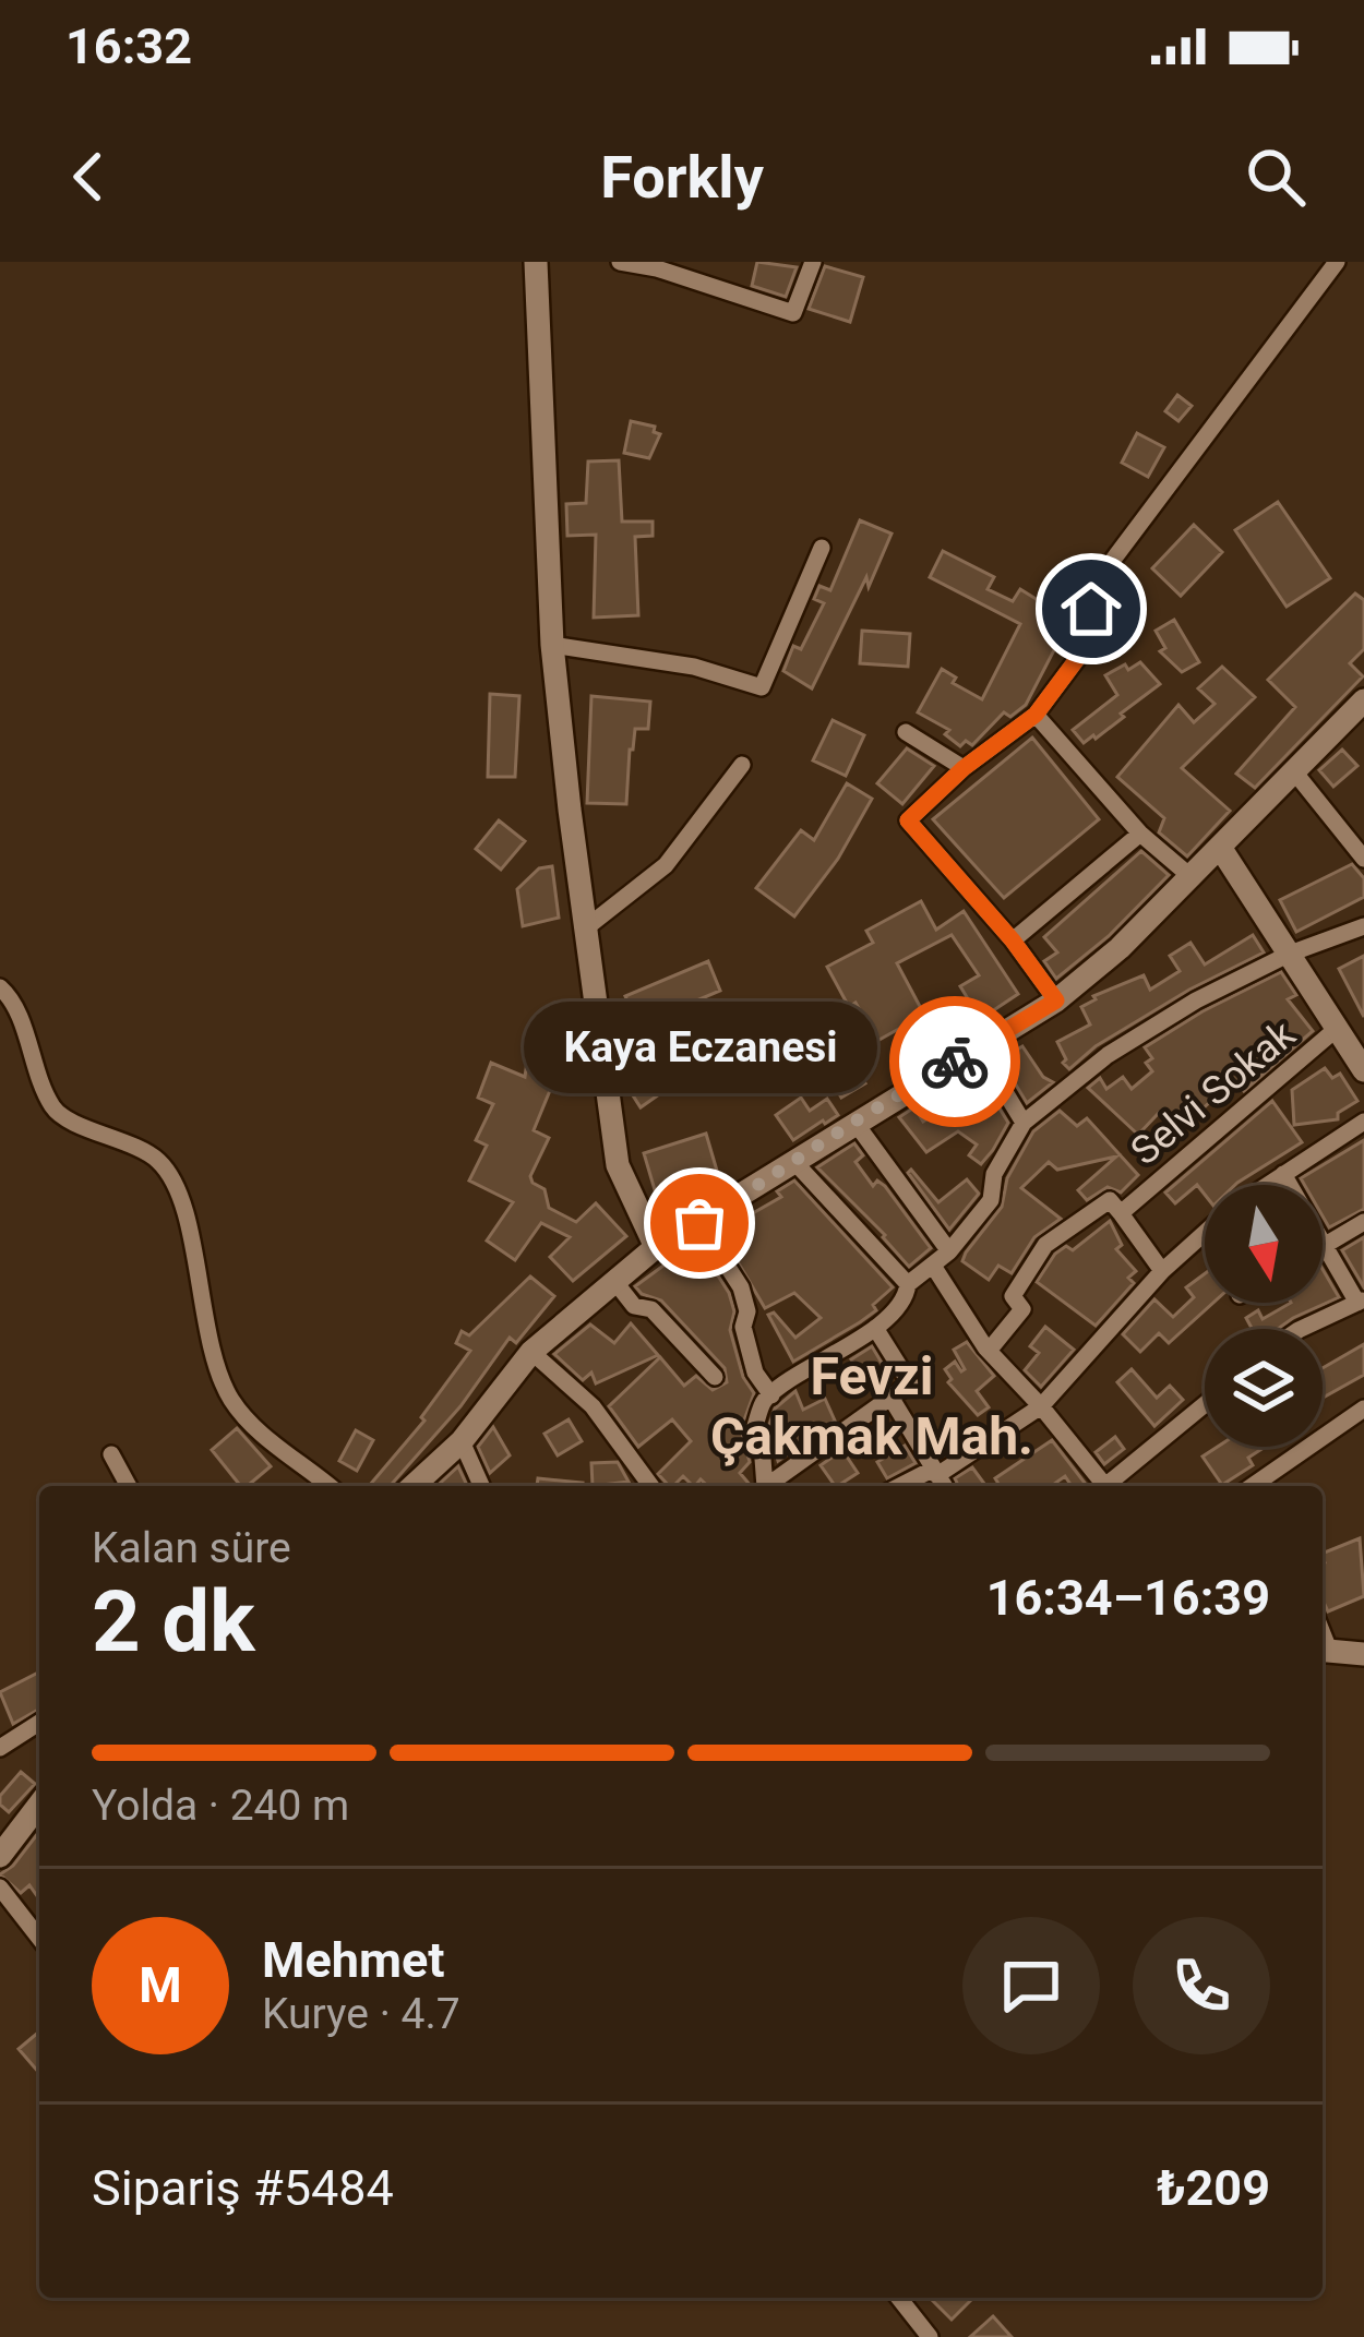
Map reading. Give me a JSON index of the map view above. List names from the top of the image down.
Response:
{
  "streets": {
    "street": ["Selvi Sokak"]
  },
  "districts": ["Fevzi Çakmak Mah."],
  "places": ["Kaya Eczanesi"],
  "north": "bottom",
  "page": {
    "status": "16:32",
    "header": "Forkly",
    "bubble": "Kaya Eczanesi",
    "heading": ["2 dk", "Kalan süre", "16:34–16:39"],
    "panel": [
      "Mehmet",
      "Kurye · 4.7",
      "Sipariş #5484",
      "₺209"
    ],
    "bar": "Yolda · 240 m",
    "round": "M"
  }
}
